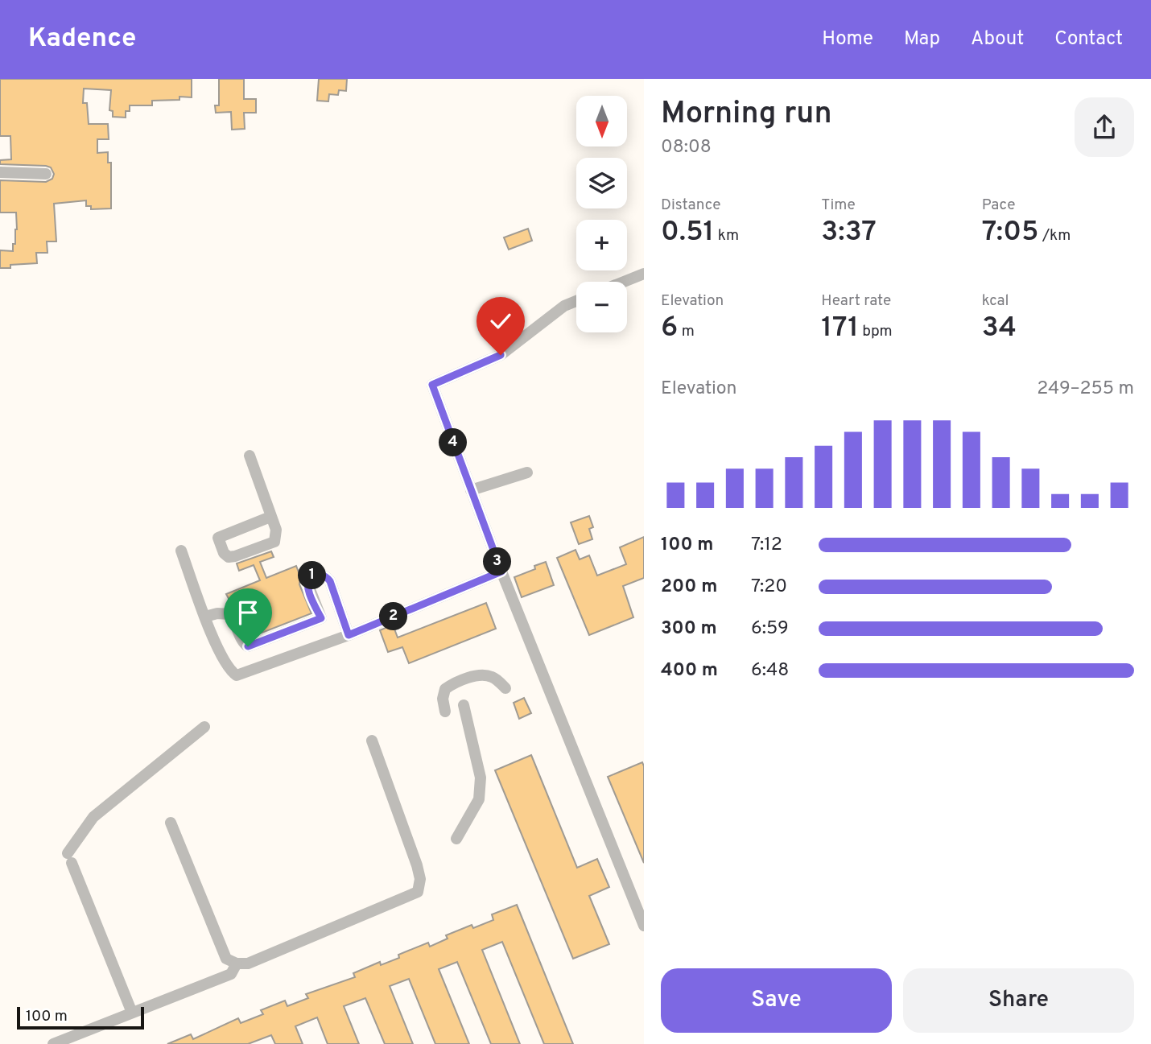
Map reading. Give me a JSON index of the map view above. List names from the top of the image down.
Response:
{
  "scale_bar": "100 m",
  "north": "bottom",
  "page": {
    "header": "Kadence",
    "nav": [
      "Home",
      "Map",
      "About",
      "Contact"
    ],
    "heading": ["Morning run", "08:08"],
    "map_buttons": ["+", "−"],
    "stats": [
      ["Distance", "0.51 km"],
      ["Time", "3:37"],
      ["Pace", "7:05 /km"],
      ["Elevation", "6 m"],
      ["Heart rate", "171 bpm"],
      ["kcal", "34"]
    ],
    "chart": ["Elevation", "249–255 m"],
    "pins": [
      "4",
      "3",
      "1",
      "2"
    ],
    "list": [
      {
        "name": "100 m",
        "note": "7:12"
      },
      {
        "name": "200 m",
        "note": "7:20"
      },
      {
        "name": "300 m",
        "note": "6:59"
      },
      {
        "name": "400 m",
        "note": "6:48"
      }
    ],
    "buttons": ["Save", "Share"],
    "scale": "100 m"
  }
}
